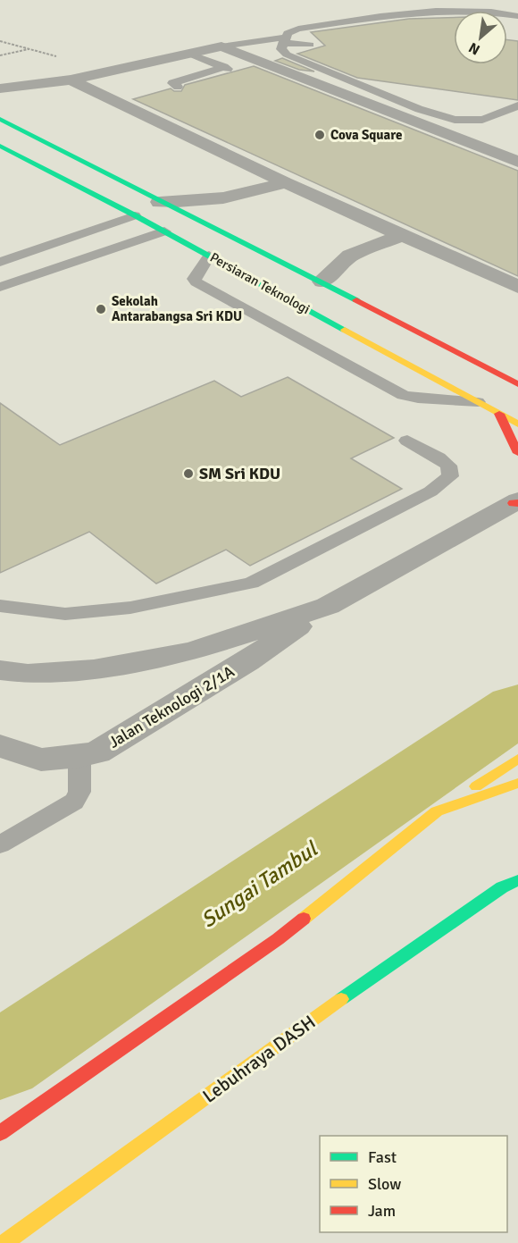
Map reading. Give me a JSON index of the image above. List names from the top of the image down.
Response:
{
  "streets": {
    "main road": ["Persiaran Teknologi", "Lebuhraya DASH"],
    "street": ["Jalan Teknologi 2/1A"]
  },
  "water": ["Sungai Tambul"],
  "places": ["Cova Square", "Sekolah Antarabangsa Sri KDU", "SM Sri KDU"],
  "legend": ["Fast", "Slow", "Jam"],
  "north": "bottom left"
}
